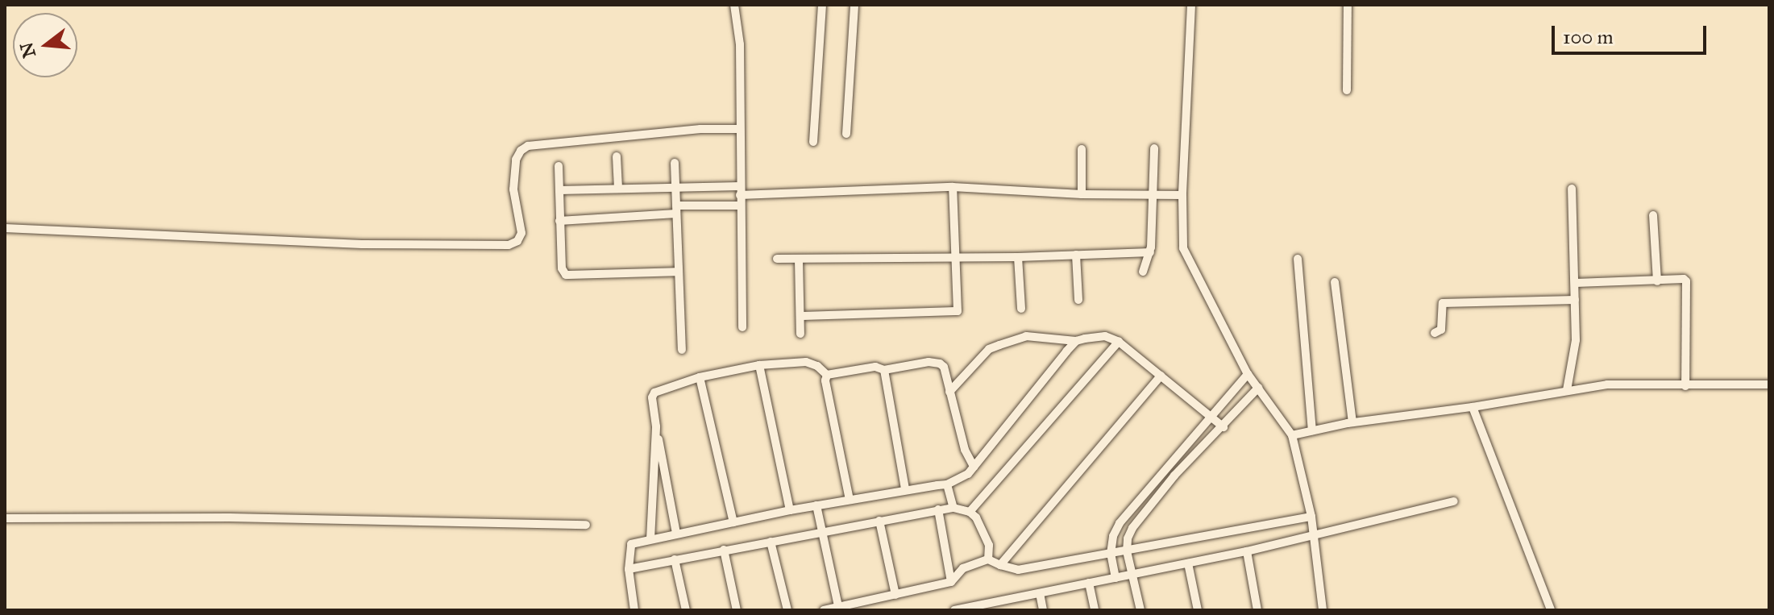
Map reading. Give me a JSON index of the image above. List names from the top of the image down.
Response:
{
  "scale_bar": "100 m",
  "north": "left"
}
